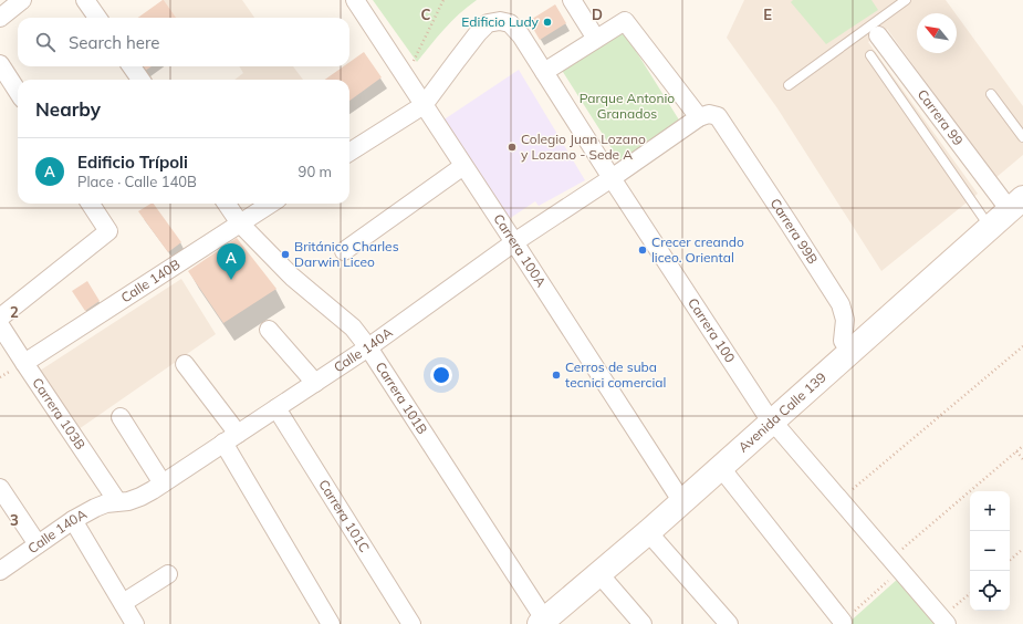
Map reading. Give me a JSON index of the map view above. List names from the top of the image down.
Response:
{
  "streets": {
    "main road": ["Avenida Calle 139"],
    "street": [
      "Carrera 99",
      "Carrera 99B",
      "Carrera 100A",
      "Calle 140B",
      "Carrera 100",
      "Calle 140A",
      "Carrera 101B",
      "Carrera 103B",
      "Carrera 101C"
    ]
  },
  "crossings": [
    ["Carrera 99", "Avenida Calle 139"],
    ["Carrera 99B", "Calle 140A"],
    ["Carrera 99B", "Avenida Calle 139"],
    ["Carrera 100A", "Carrera 100"],
    ["Carrera 100A", "Calle 140A"],
    ["Carrera 100A", "Avenida Calle 139"],
    ["Calle 140B", "Carrera 101B"],
    ["Calle 140B", "Carrera 103B"],
    ["Carrera 100", "Calle 140A"],
    ["Carrera 100", "Avenida Calle 139"],
    ["Calle 140A", "Carrera 101B"],
    ["Calle 140A", "Carrera 103B"],
    ["Calle 140A", "Carrera 101C"],
    ["Carrera 101B", "Avenida Calle 139"]
  ],
  "parks": ["Parque Antonio Granados"],
  "places": [
    "Edificio Ludy",
    "Colegio Juan Lozano y Lozano - Sede A",
    "Crecer creando liceo. Oriental",
    "Británico Charles Darwin Liceo",
    "Cerros de suba tecnici comercial"
  ],
  "north": "top left",
  "page": {
    "search": "Search here",
    "heading": "Nearby",
    "list": [
      {
        "mark": "A",
        "name": "Edificio Trípoli",
        "note": "Place · Calle 140B",
        "value": "90 m"
      }
    ],
    "pins": "A",
    "map_buttons": ["+", "−"]
  },
  "grid": {
    "columns": ["C", "D", "E"],
    "rows": ["2", "3"]
  }
}
